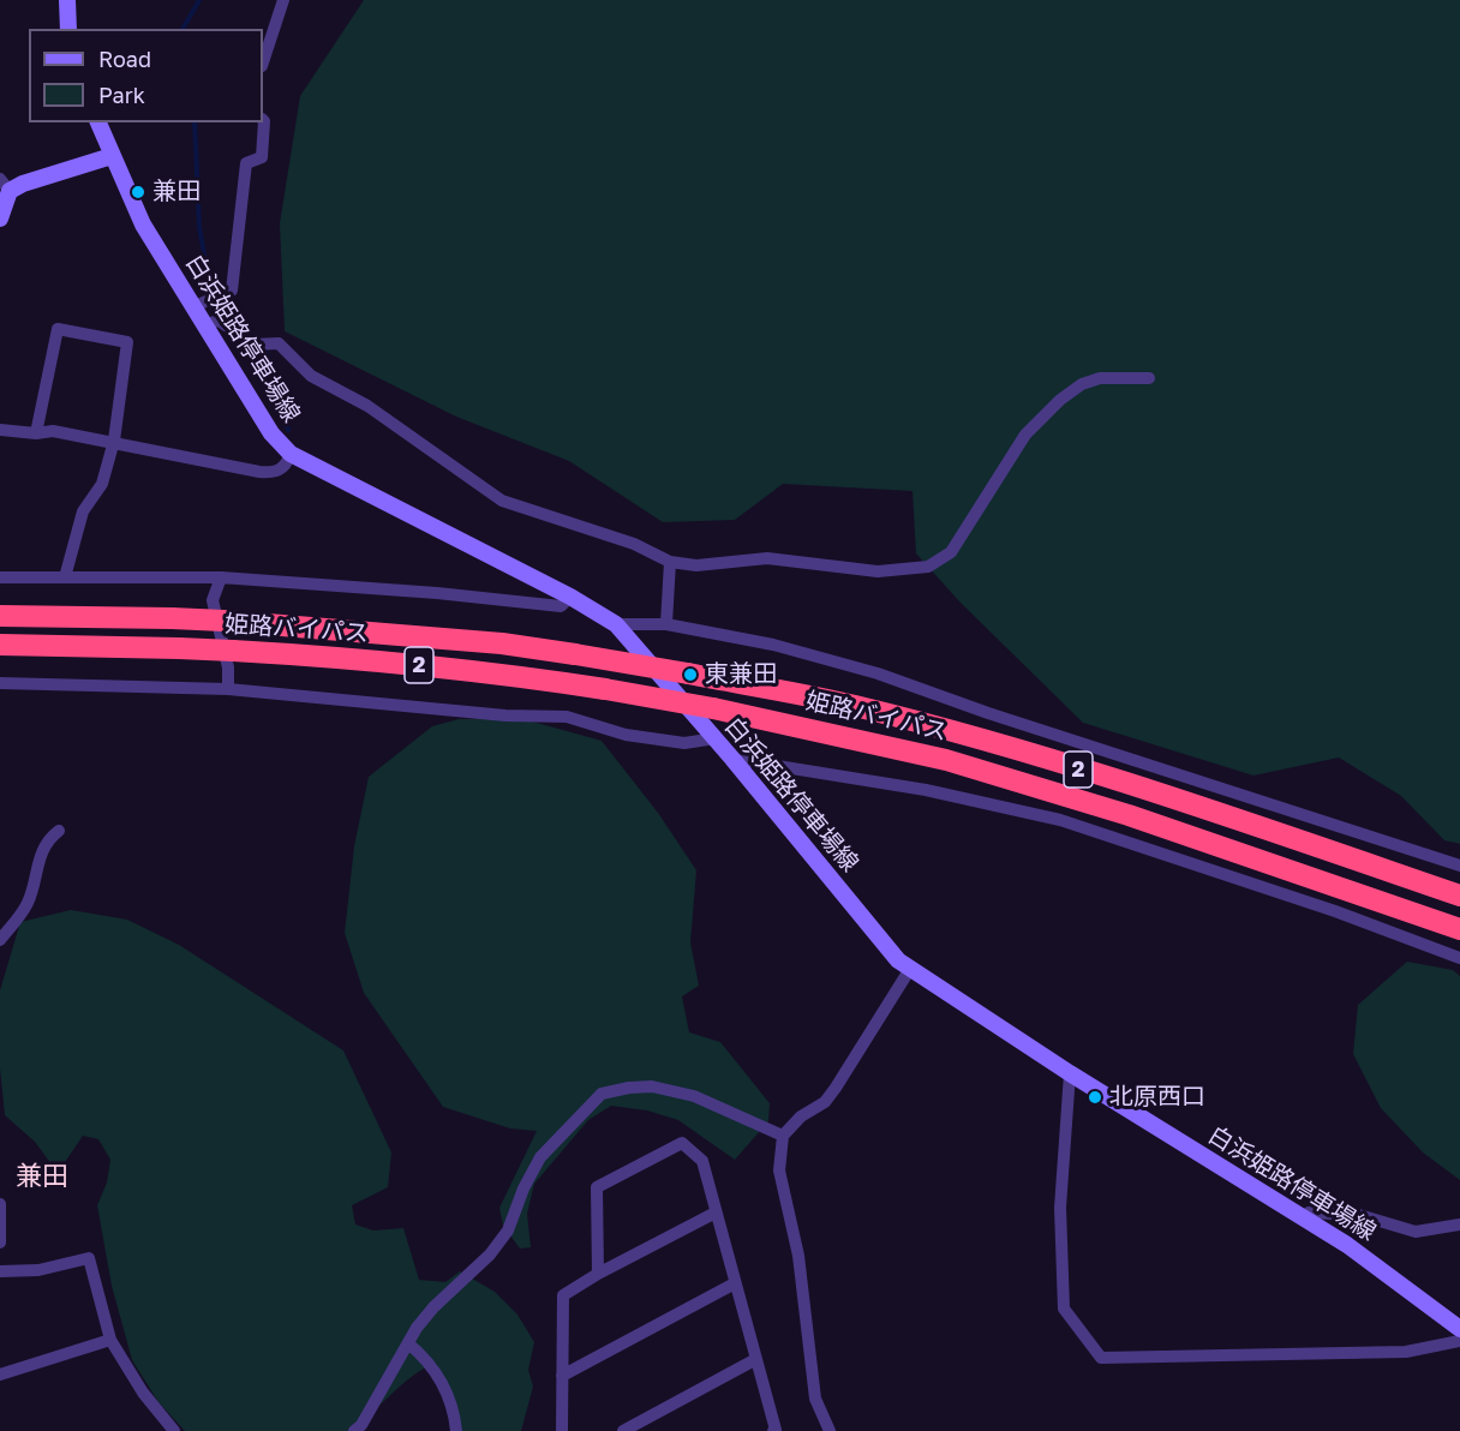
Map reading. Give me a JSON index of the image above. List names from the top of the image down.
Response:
{
  "streets": {
    "highway": ["姫路バイパス", "2"],
    "main road": ["白浜姫路停車場線"]
  },
  "districts": ["兼田"],
  "places": ["兼田", "東兼田", "北原西口"],
  "legend": ["Road", "Park"]
}
